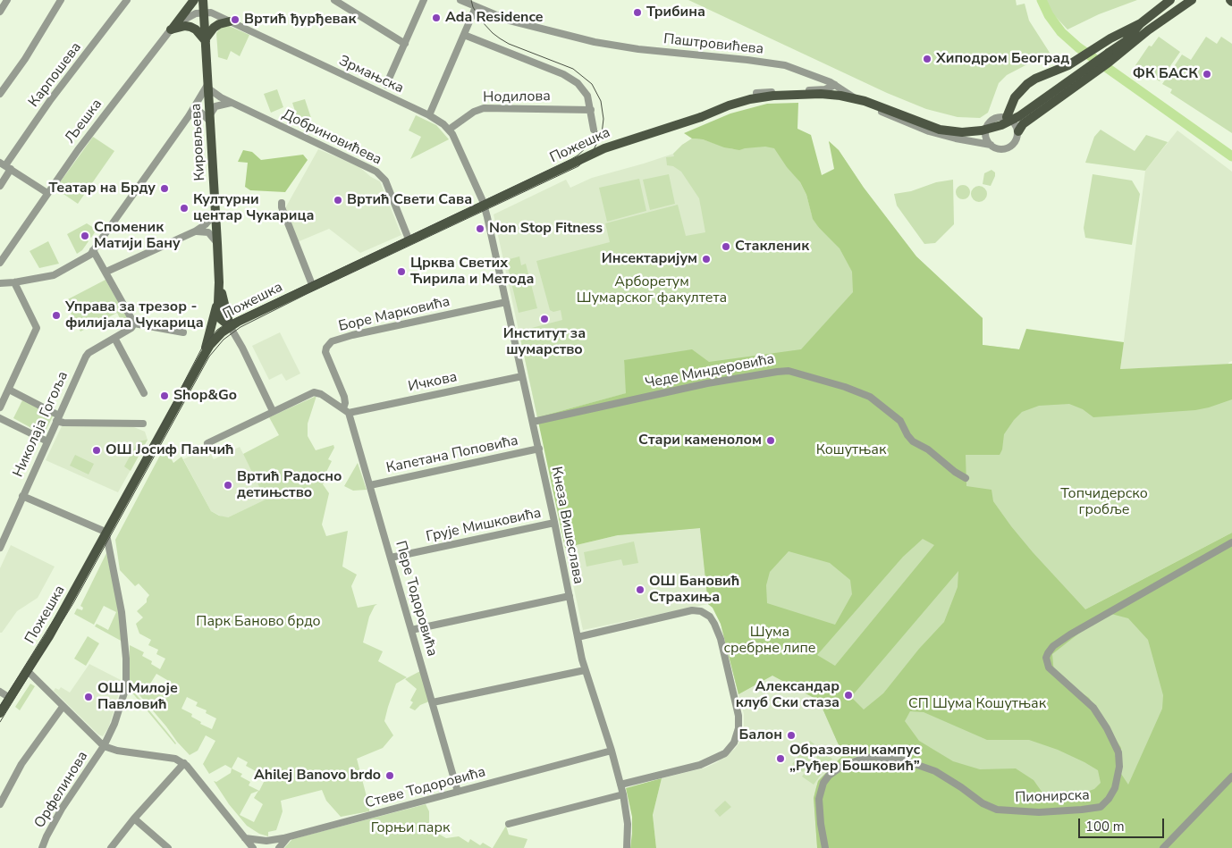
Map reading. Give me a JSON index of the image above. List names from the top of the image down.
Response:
{
  "streets": {
    "main road": ["Кировљева", "Пожешка"],
    "street": [
      "Паштровићева",
      "Карпошева",
      "Зрмањска",
      "Нодилова",
      "Љешка",
      "Добриновићева",
      "Боре Марковића",
      "Чеде Миндеровића",
      "Ичкова",
      "Николаја Гогоља",
      "Капетана Поповића",
      "Грује Мишковића",
      "Кнеза Вишеслава",
      "Пере Тодоровића",
      "Стеве Тодоровића",
      "Орфелинова",
      "Пионирска"
    ]
  },
  "crossings": [
    ["Зрмањска", "Нодилова"],
    ["Зрмањска", "Љешка"],
    ["Зрмањска", "Кировљева"],
    ["Зрмањска", "Пожешка"],
    ["Зрмањска", "Кнеза Вишеслава"],
    ["Љешка", "Кировљева"],
    ["Добриновићева", "Кировљева"],
    ["Добриновићева", "Пожешка"],
    ["Кировљева", "Пожешка"],
    ["Пожешка", "Кнеза Вишеслава"],
    ["Пожешка", "Орфелинова"],
    ["Боре Марковића", "Ичкова"],
    ["Боре Марковића", "Кнеза Вишеслава"],
    ["Боре Марковића", "Пере Тодоровића"],
    ["Чеде Миндеровића", "Кнеза Вишеслава"],
    ["Ичкова", "Кнеза Вишеслава"],
    ["Ичкова", "Пере Тодоровића"],
    ["Капетана Поповића", "Кнеза Вишеслава"],
    ["Капетана Поповића", "Пере Тодоровића"],
    ["Грује Мишковића", "Кнеза Вишеслава"],
    ["Грује Мишковића", "Пере Тодоровића"],
    ["Кнеза Вишеслава", "Стеве Тодоровића"],
    ["Пере Тодоровића", "Стеве Тодоровића"]
  ],
  "parks": [
    "Арборетум Шумарског факултета",
    "Кошутњак",
    "Топчидерско гробље",
    "Парк Баново брдо",
    "Шума сребрне липе",
    "СП Шума Кошутњак",
    "Горњи парк"
  ],
  "places": [
    "Трибина",
    "Ada Residence",
    "Вртић ђурђевак",
    "Хиподром Београд",
    "ФК БАСК",
    "Театар на Брду",
    "Вртић Свети Сава",
    "Културни центар Чукарица",
    "Non Stop Fitness",
    "Споменик Матији Бану",
    "Стакленик",
    "Инсектаријум",
    "Црква Светих Ћирила и Метода",
    "Управа за трезор - филијала Чукарица",
    "Институт за шумарство",
    "Shop&Go",
    "Стари каменолом",
    "ОШ Јосиф Панчић",
    "Вртић Радосно детињство",
    "ОШ Бановић Страхиња",
    "Александар клуб Ски стаза",
    "ОШ Милоје Павловић",
    "Балон",
    "Образовни кампус „Руђер Бошковић”",
    "Ahilej Banovo brdo"
  ],
  "scale_bar": "100 m"
}
